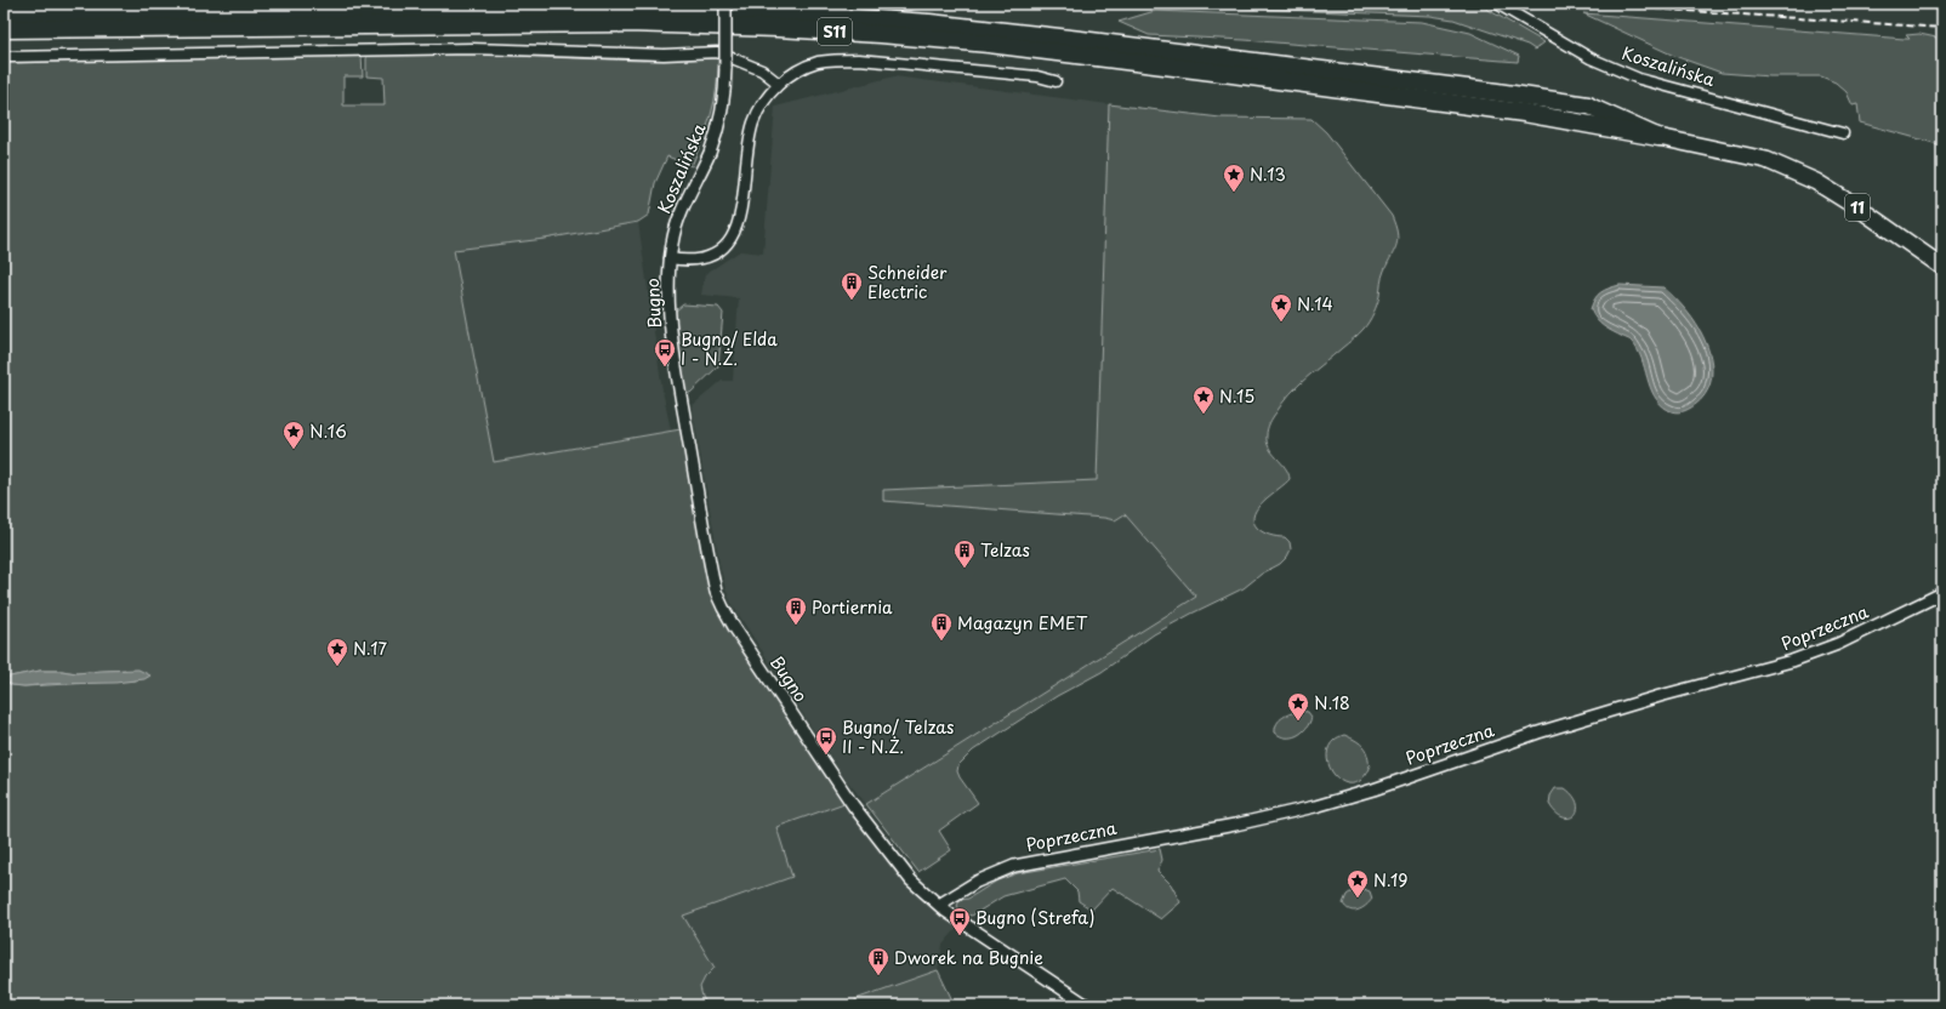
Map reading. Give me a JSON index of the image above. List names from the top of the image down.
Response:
{
  "streets": {
    "highway": ["S11", "11"],
    "street": ["Koszalińska", "Bugno", "Poprzeczna"]
  },
  "crossings": [
    ["S11", "11"],
    ["Koszalińska", "Bugno"],
    ["Bugno", "Poprzeczna"]
  ],
  "places": {
    "place": [
      "N.13",
      "N.14",
      "N.15",
      "N.16",
      "N.17",
      "N.18",
      "N.19"
    ],
    "building": [
      "Schneider Electric",
      "Telzas",
      "Portiernia",
      "Magazyn EMET",
      "Dworek na Bugnie"
    ],
    "bus stop": ["Bugno/ Elda I - N.Ż.", "Bugno/ Telzas II - N.Ż.", "Bugno (Strefa)"]
  }
}
